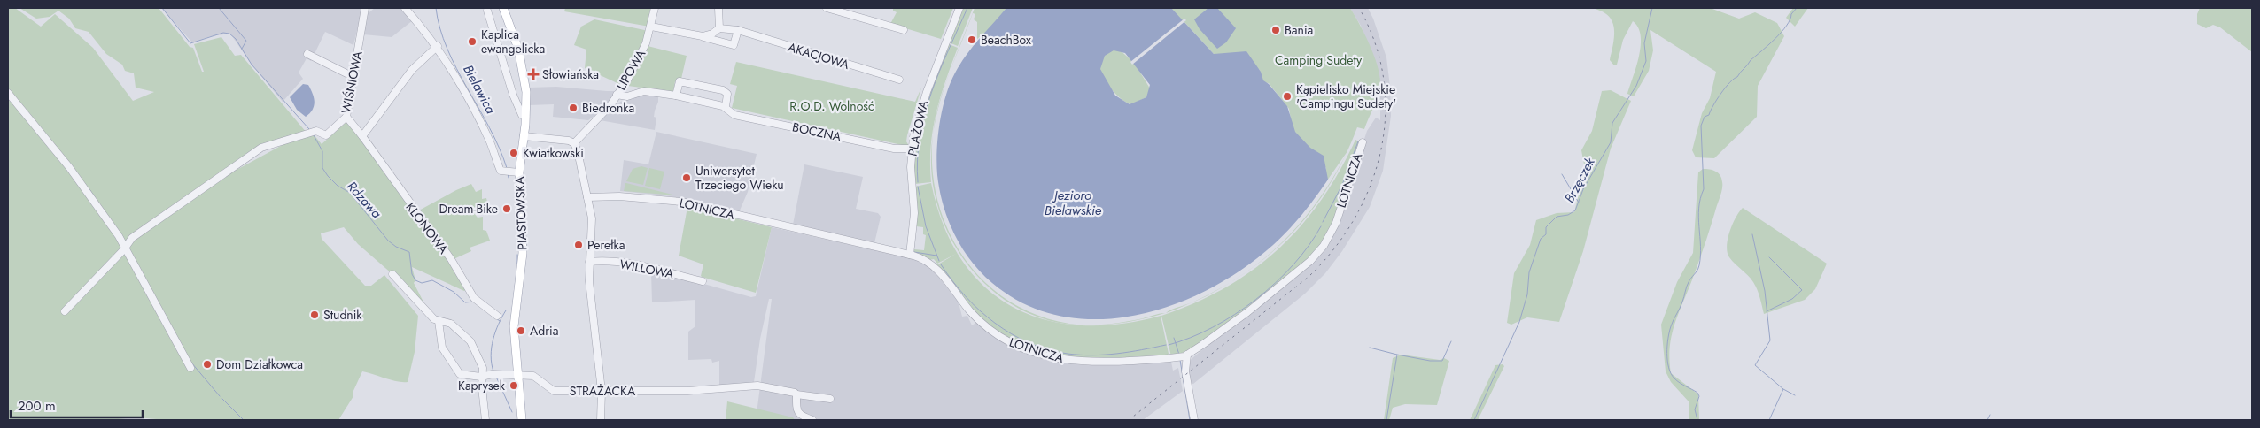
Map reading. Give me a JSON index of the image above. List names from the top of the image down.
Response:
{
  "streets": {
    "main road": ["PIASTOWSKA"],
    "street": [
      "AKACJOWA",
      "LIPOWA",
      "WIŚNIOWA",
      "PLAŻOWA",
      "BOCZNA",
      "LOTNICZA",
      "KLONOWA",
      "WILLOWA",
      "STRAŻACKA"
    ]
  },
  "crossings": [
    ["LIPOWA", "BOCZNA"],
    ["WIŚNIOWA", "KLONOWA"],
    ["PLAŻOWA", "BOCZNA"],
    ["PLAŻOWA", "LOTNICZA"],
    ["PIASTOWSKA", "STRAŻACKA"]
  ],
  "water": [
    "Bielawica",
    "Brzęczek",
    "Jezioro Bielawskie",
    "Rdzawa"
  ],
  "parks": ["Camping Sudety", "R.O.D. Wolność"],
  "places": {
    "other": [
      "Bania",
      "BeachBox",
      "Kaplica ewangelicka",
      "Kąpielisko Miejskie 'Campingu Sudety'",
      "Biedronka",
      "Kwiatkowski",
      "Uniwersytet Trzeciego Wieku",
      "Dream-Bike",
      "Perełka",
      "Studnik",
      "Adria",
      "Dom Działkowca",
      "Kaprysek"
    ],
    "health": ["Słowiańska"]
  },
  "scale_bar": "200 m"
}
